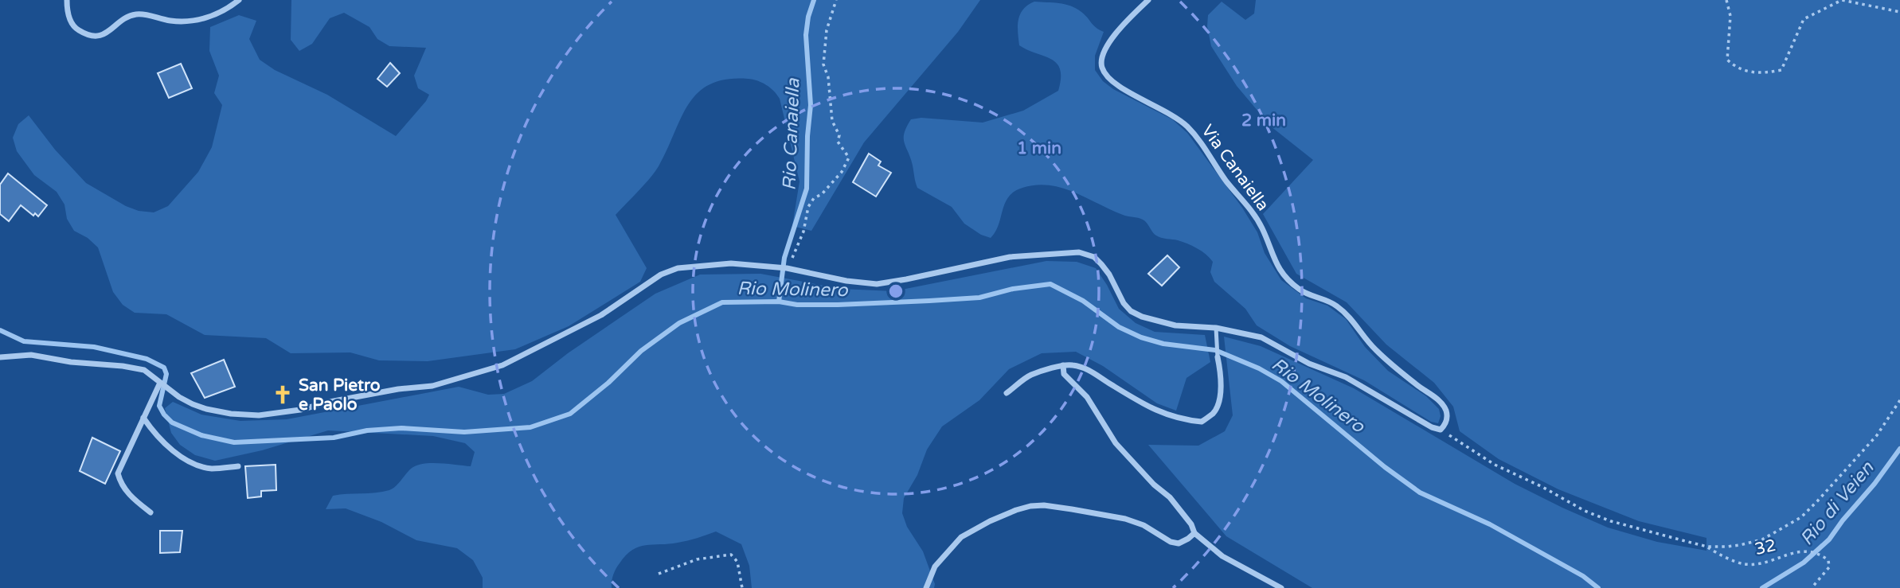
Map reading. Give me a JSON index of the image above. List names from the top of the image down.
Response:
{
  "streets": {
    "street": ["Via Canaiella"],
    "path": ["32"]
  },
  "water": ["Rio Canaiella", "Rio Molinero", "Rio di Veien"],
  "places": {
    "church": ["San Pietro e Paolo"]
  },
  "rings": ["2 min", "1 min"]
}
